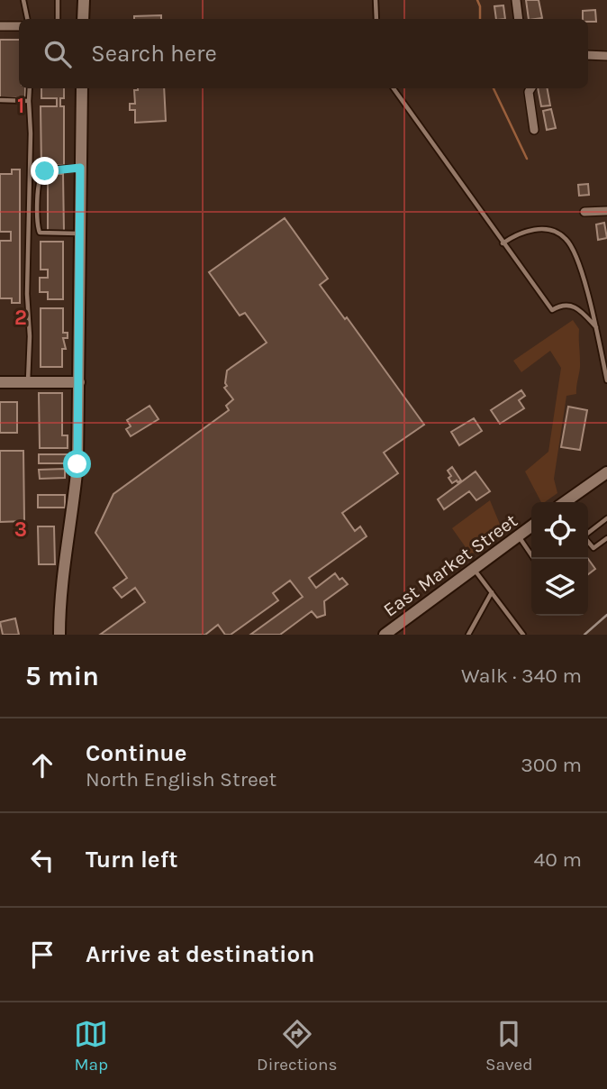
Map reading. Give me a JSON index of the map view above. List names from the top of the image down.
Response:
{
  "streets": {
    "street": ["East Market Street"]
  },
  "page": {
    "search": "Search here",
    "heading": ["5 min", "Walk · 340 m"],
    "list": [
      ["Continue", "North English Street", "300 m"],
      ["Turn left", "40 m"],
      "Arrive at destination"
    ],
    "nav": ["Map", "Directions", "Saved"]
  },
  "grid": {
    "rows": ["1", "2", "3"]
  }
}
